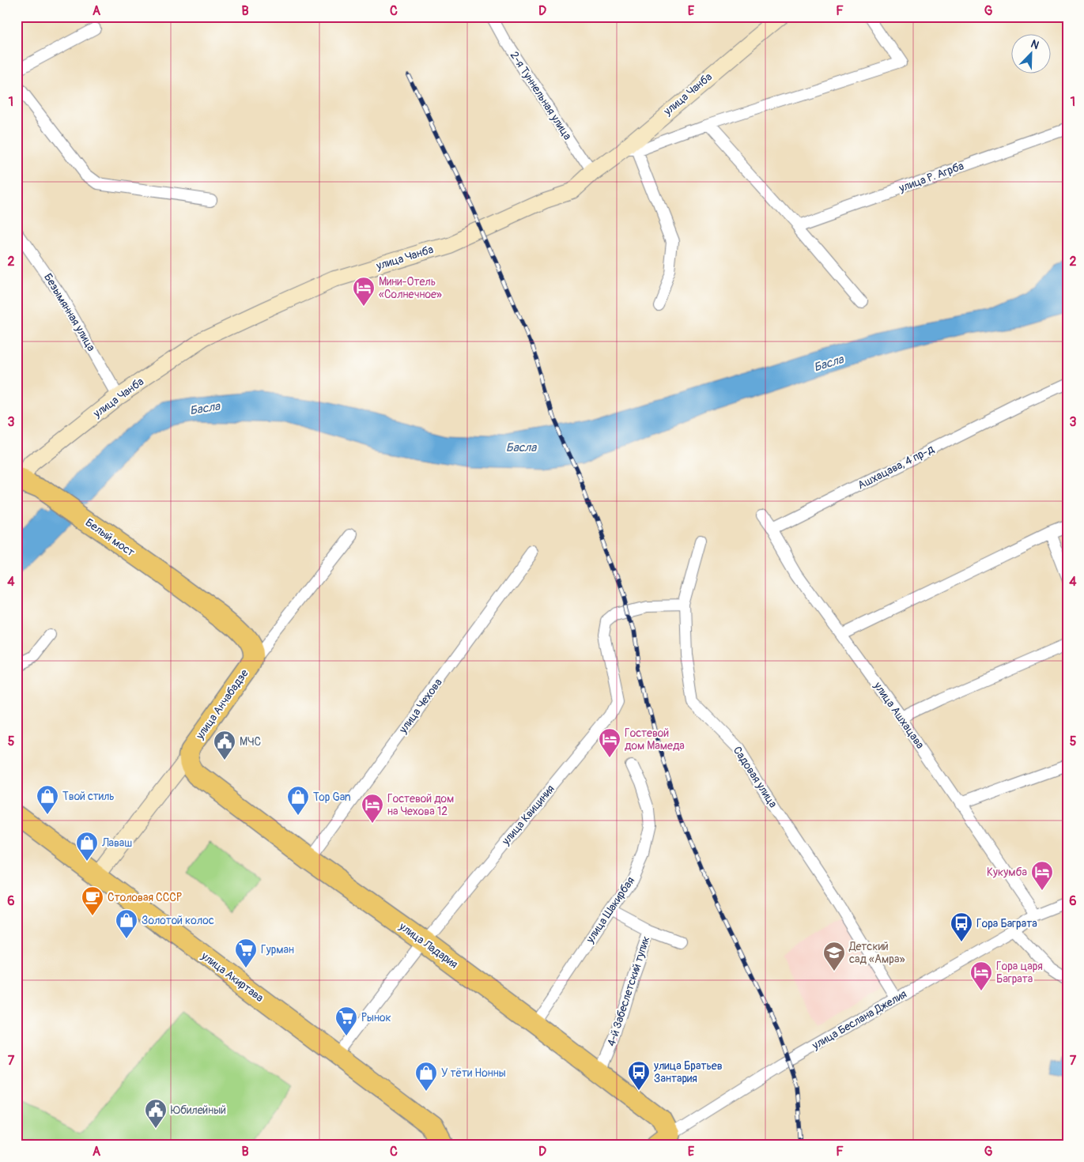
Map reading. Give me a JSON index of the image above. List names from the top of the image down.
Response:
{
  "streets": {
    "highway": [
      "Белый мост",
      "улица Анчабадзе",
      "улица Ладария",
      "улица Акиртава"
    ],
    "street": [
      "улица Чанба",
      "2-я Туннельная улица",
      "улица Р. Агрба",
      "Безымянная улица",
      "Ашхацава, 4 пр-д",
      "улица Чехова",
      "улица Ашхацава",
      "Садовая улица",
      "улица Квициния",
      "улица Шакирбая",
      "4-й Забеслетский тупик",
      "улица Беслана Джелия"
    ]
  },
  "crossings": [
    ["улица Чанба", "2-я Туннельная улица"],
    ["улица Чанба", "Безымянная улица"],
    ["улица Чанба", "Белый мост"],
    ["Ашхацава, 4 пр-д", "улица Ашхацава"],
    ["Белый мост", "улица Анчабадзе"],
    ["улица Анчабадзе", "улица Ладария"],
    ["улица Анчабадзе", "улица Акиртава"],
    ["улица Чехова", "улица Ладария"],
    ["улица Ашхацава", "улица Беслана Джелия"],
    ["Садовая улица", "улица Квициния"],
    ["Садовая улица", "улица Беслана Джелия"],
    ["улица Квициния", "улица Ладария"],
    ["улица Квициния", "улица Акиртава"],
    ["улица Шакирбая", "улица Ладария"],
    ["улица Ладария", "4-й Забеслетский тупик"],
    ["улица Ладария", "улица Беслана Джелия"]
  ],
  "water": ["Басла"],
  "places": {
    "hotel": [
      "Мини-Отель «Солнечное»",
      "Гостевой дом Мамеда",
      "Гостевой дом на Чехова 12",
      "Кукумба",
      "Гора царя Баграта"
    ],
    "public building": ["МЧС", "Юбилейный"],
    "shop": [
      "Твой стиль",
      "Top Gan",
      "Лаваш",
      "Золотой колос",
      "У тёти Нонны"
    ],
    "cafe": ["Столовая СССР"],
    "bus stop": ["Гора Баграта", "улица Братьев Зантария"],
    "supermarket": ["Гурман", "Рынок"],
    "school or university": ["Детский сад «Амра»"]
  },
  "north": "top right",
  "grid": {
    "columns": [
      "A",
      "B",
      "C",
      "D",
      "E",
      "F",
      "G"
    ],
    "rows": [
      "1",
      "2",
      "3",
      "4",
      "5",
      "6",
      "7"
    ]
  }
}
